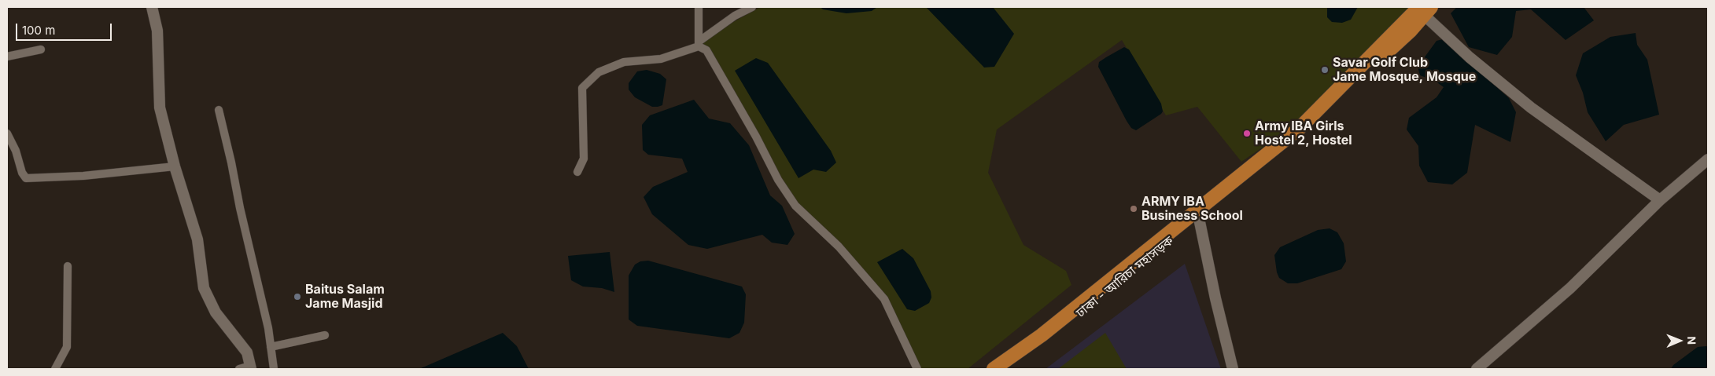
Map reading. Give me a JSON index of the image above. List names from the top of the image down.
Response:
{
  "streets": {
    "highway": ["ঢাকা - আরিচা মহাসড়ক"]
  },
  "places": [
    "Savar Golf Club Jame Mosque, Mosque",
    "Army IBA Girls Hostel 2, Hostel",
    "ARMY IBA Business School",
    "Baitus Salam Jame Masjid"
  ],
  "scale_bar": "100 m",
  "north": "right"
}
